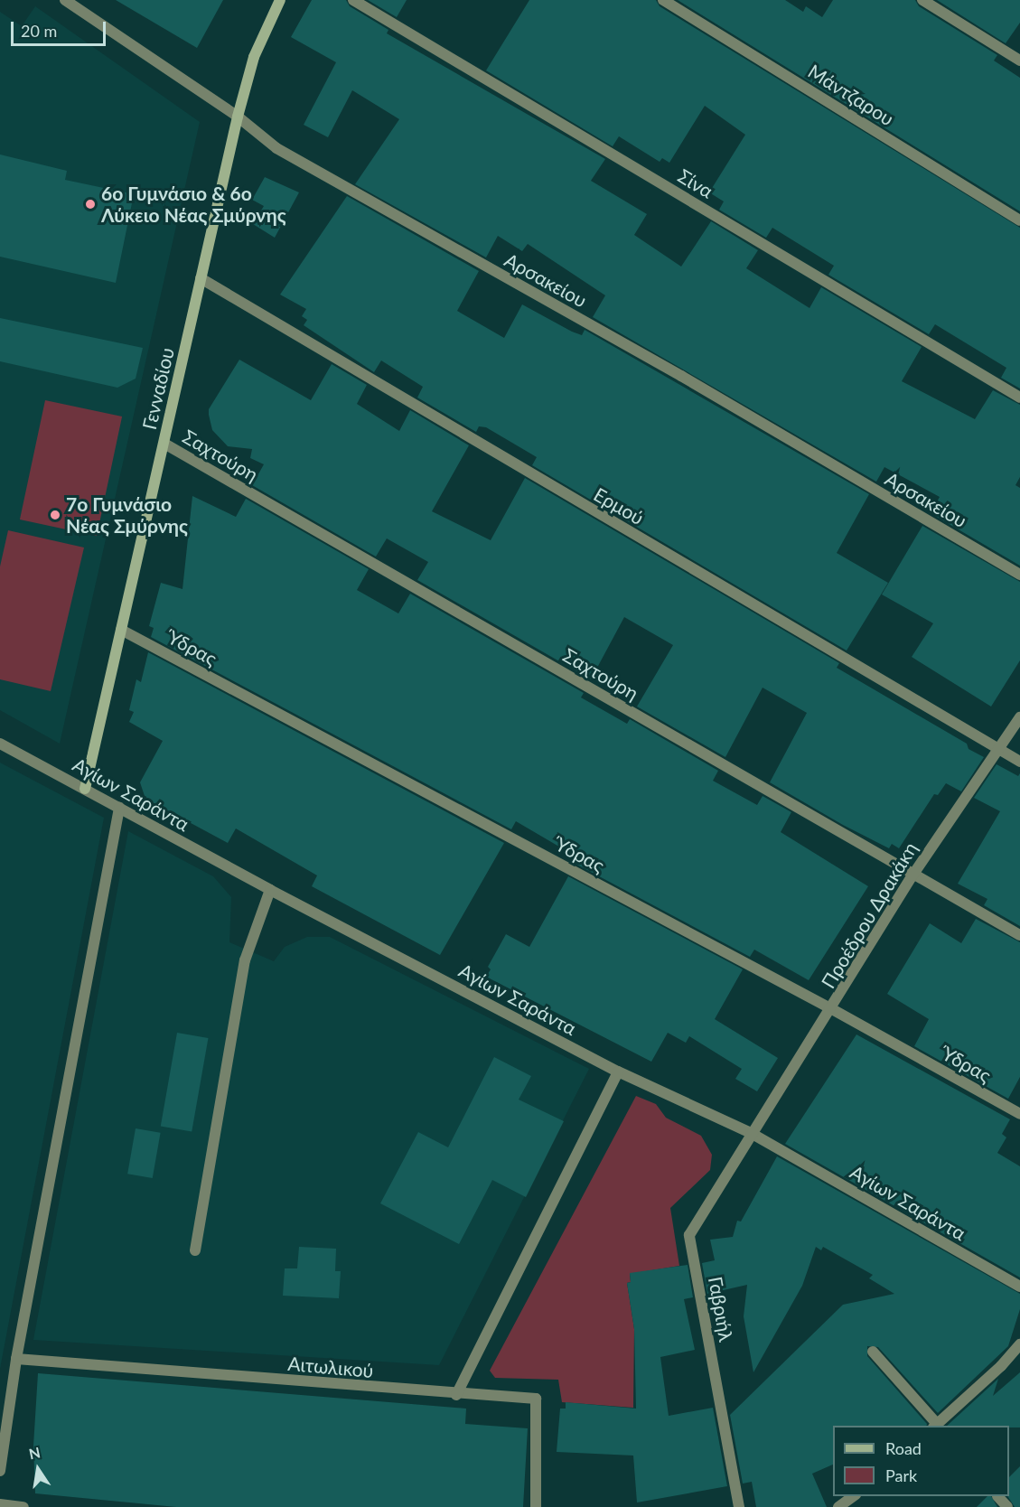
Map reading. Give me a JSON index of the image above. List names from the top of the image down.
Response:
{
  "streets": {
    "street": [
      "Μάντζαρου",
      "Σίνα",
      "Αρσακείου",
      "Γενναδίου",
      "Σαχτούρη",
      "Ερμού",
      "Ύδρας",
      "Αγίων Σαράντα",
      "Προέδρου Δρακάκη",
      "Γαβριήλ",
      "Αιτωλικού"
    ]
  },
  "crossings": [
    ["Αρσακείου", "Γενναδίου"],
    ["Γενναδίου", "Σαχτούρη"],
    ["Γενναδίου", "Ερμού"],
    ["Γενναδίου", "Ύδρας"],
    ["Γενναδίου", "Αγίων Σαράντα"],
    ["Σαχτούρη", "Προέδρου Δρακάκη"],
    ["Ερμού", "Προέδρου Δρακάκη"],
    ["Ύδρας", "Προέδρου Δρακάκη"],
    ["Αγίων Σαράντα", "Προέδρου Δρακάκη"],
    ["Αγίων Σαράντα", "Γαβριήλ"],
    ["Προέδρου Δρακάκη", "Γαβριήλ"]
  ],
  "places": ["6ο Γυμνάσιο & 6ο Λύκειο Νέας Σμύρνης", "7ο Γυμνάσιο Νέας Σμύρνης"],
  "legend": ["Road", "Park"],
  "scale_bar": "20 m",
  "north": "top"
}
